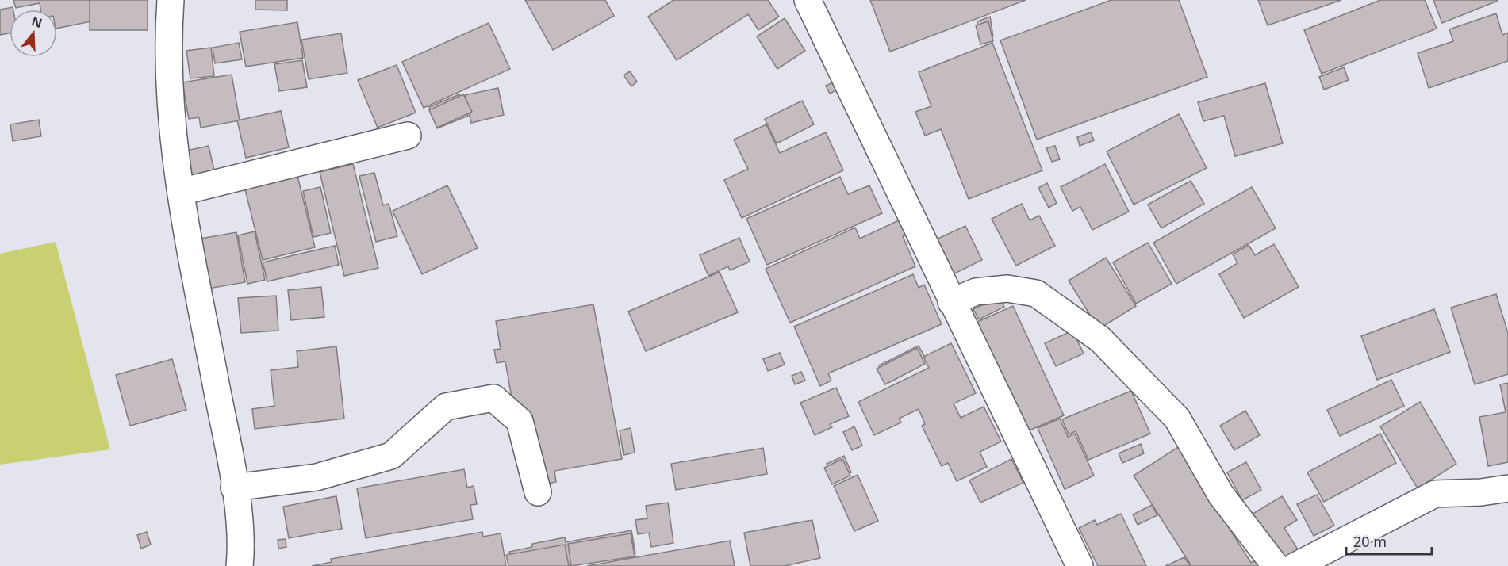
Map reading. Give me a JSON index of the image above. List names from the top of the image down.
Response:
{
  "scale_bar": "20 m",
  "north": "top"
}
